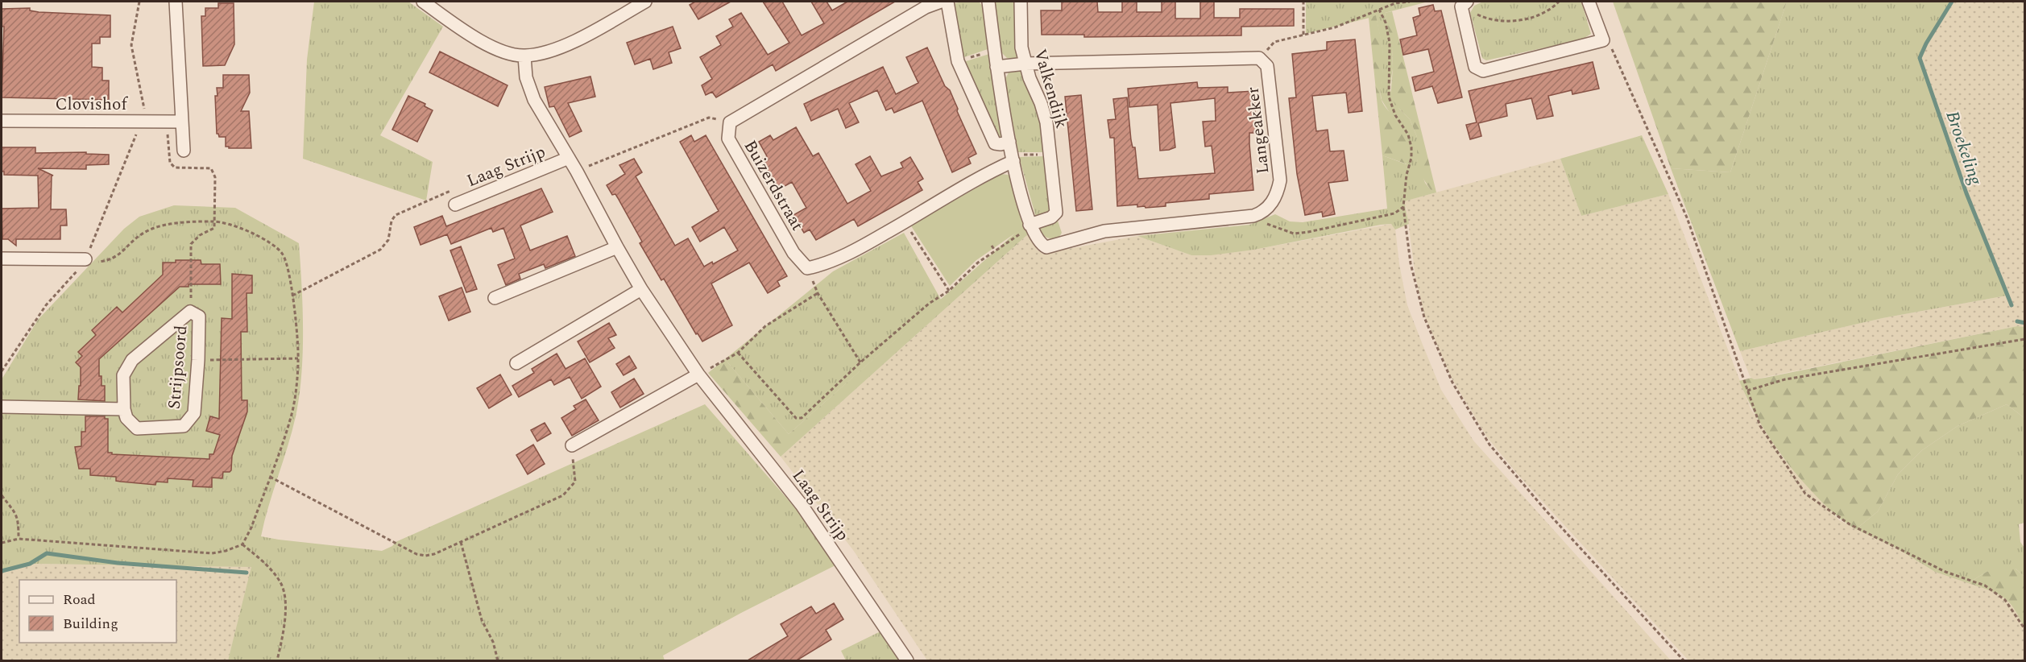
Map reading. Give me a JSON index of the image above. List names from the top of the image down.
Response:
{
  "streets": {
    "street": [
      "Valkendijk",
      "Clovishof",
      "Langeakker",
      "Laag Strijp",
      "Buizerdstraat",
      "Strijpsoord"
    ]
  },
  "water": ["Broekeling"],
  "legend": ["Road", "Building"]
}
